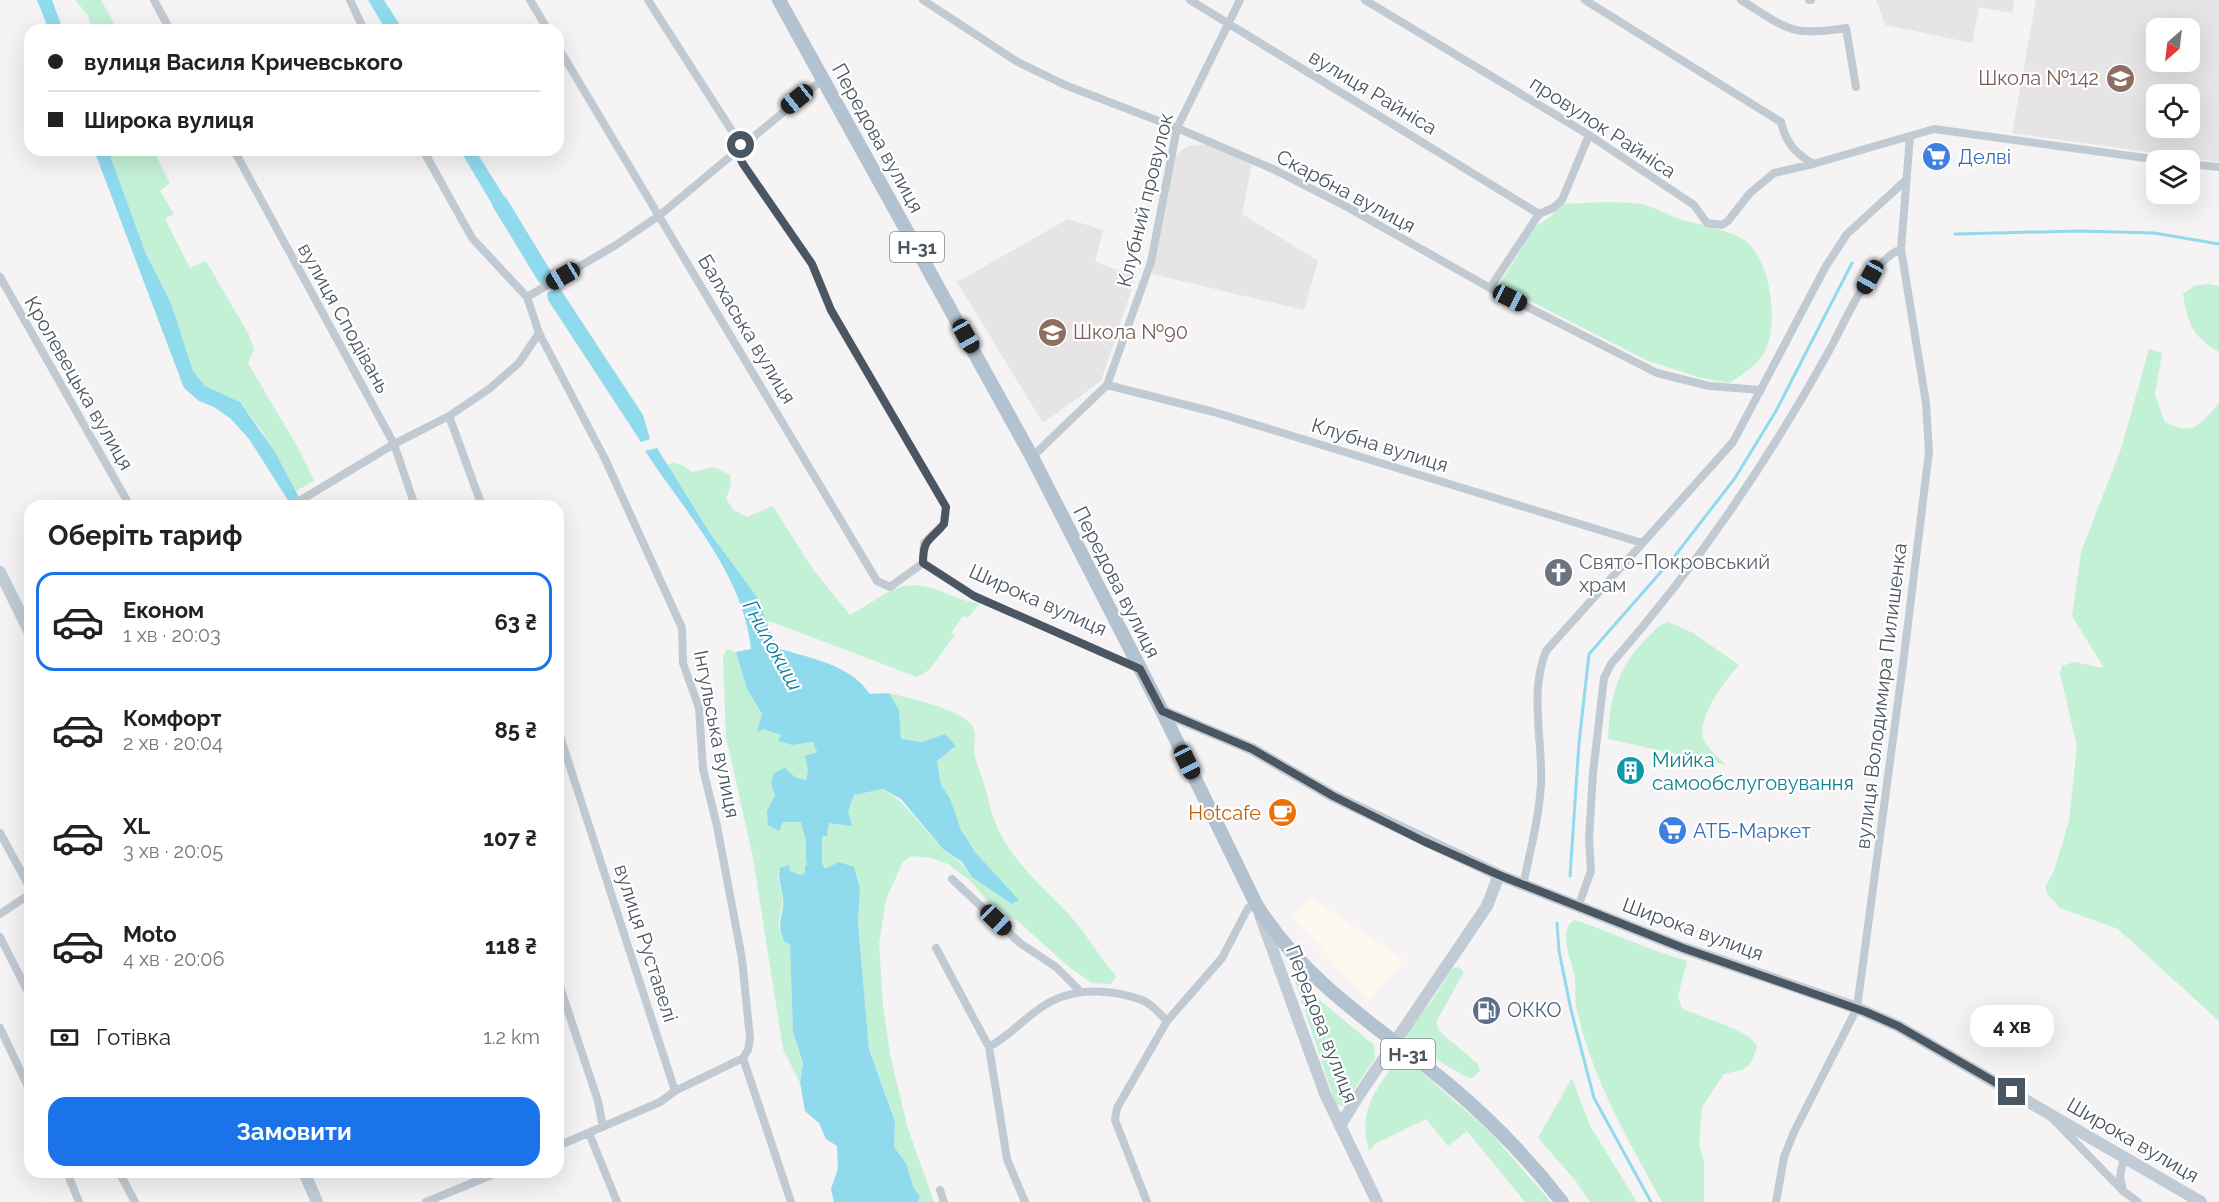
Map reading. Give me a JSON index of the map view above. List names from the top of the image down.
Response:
{
  "streets": {
    "main road": ["Передова вулиця", "Н-31", "Широка вулиця"],
    "street": [
      "вулиця Райніса",
      "провулок Райніса",
      "Скарбна вулиця",
      "Клубний провулок",
      "вулиця Сподівань",
      "Балхаська вулиця",
      "Кролевецька вулиця",
      "Клубна вулиця",
      "вулиця Володимира Пилишенка",
      "Інгульська вулиця",
      "вулиця Руставелі"
    ]
  },
  "crossings": [
    ["вулиця Райніса", "Клубний провулок"],
    ["Передова вулиця", "Клубний провулок"],
    ["Передова вулиця", "Н-31"],
    ["Передова вулиця", "Широка вулиця"],
    ["Скарбна вулиця", "Клубний провулок"],
    ["Клубний провулок", "Клубна вулиця"],
    ["Балхаська вулиця", "Широка вулиця"],
    ["Широка вулиця", "вулиця Володимира Пилишенка"]
  ],
  "water": ["Гнилокиш"],
  "places": {
    "school or university": ["Школа №142", "Школа №90"],
    "supermarket": ["Делві", "АТБ-Маркет"],
    "church": ["Свято-Покровський храм"],
    "building": ["Мийка самообслуговування"],
    "cafe": ["Hotcafe"],
    "fuel station": ["ОККО"]
  },
  "north": "bottom left",
  "page": {
    "banner": ["вулиця Василя Кричевського", "Широка вулиця"],
    "heading": "Оберіть тариф",
    "list": [
      {
        "name": "Економ",
        "note": "1 хв · 20:03",
        "value": "63 ₴"
      },
      {
        "name": "Комфорт",
        "note": "2 хв · 20:04",
        "value": "85 ₴"
      },
      {
        "name": "XL",
        "note": "3 хв · 20:05",
        "value": "107 ₴"
      },
      {
        "name": "Moto",
        "note": "4 хв · 20:06",
        "value": "118 ₴"
      }
    ],
    "pay": ["Готівка", "1.2 km"],
    "bubble": "4 хв",
    "buttons": "Замовити"
  }
}
